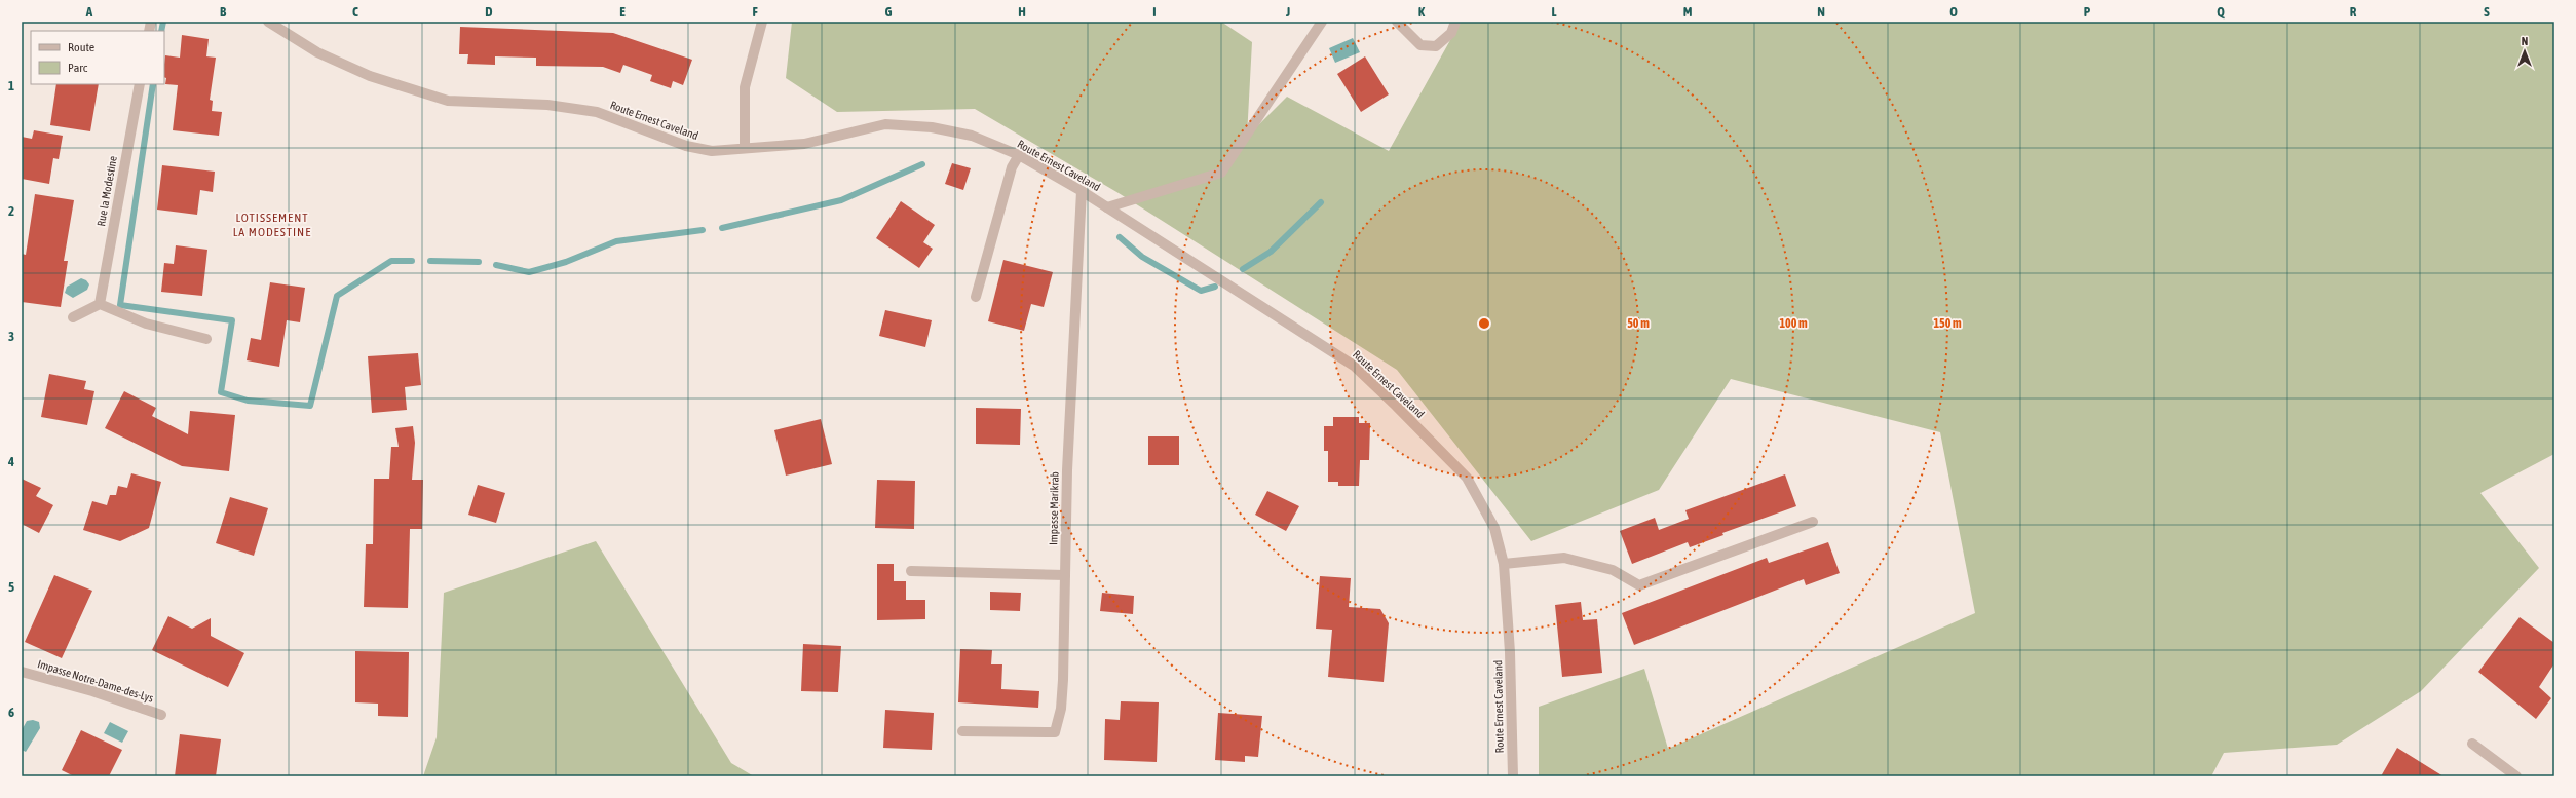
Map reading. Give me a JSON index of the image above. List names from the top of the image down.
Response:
{
  "streets": {
    "street": [
      "Route Ernest Caveland",
      "Rue la Modestine",
      "Impasse Marikrab",
      "Impasse Notre-Dame-des-Lys"
    ]
  },
  "crossings": [
    ["Route Ernest Caveland", "Impasse Marikrab"]
  ],
  "districts": ["LOTISSEMENT LA MODESTINE"],
  "legend": ["Route", "Parc"],
  "north": "top",
  "grid": {
    "columns": [
      "A",
      "B",
      "C",
      "D",
      "E",
      "F",
      "G",
      "H",
      "I",
      "J",
      "K",
      "L",
      "M",
      "N",
      "O",
      "P",
      "Q",
      "R",
      "S"
    ],
    "rows": [
      "1",
      "2",
      "3",
      "4",
      "5",
      "6"
    ]
  },
  "rings": ["50 m", "100 m", "150 m"]
}
